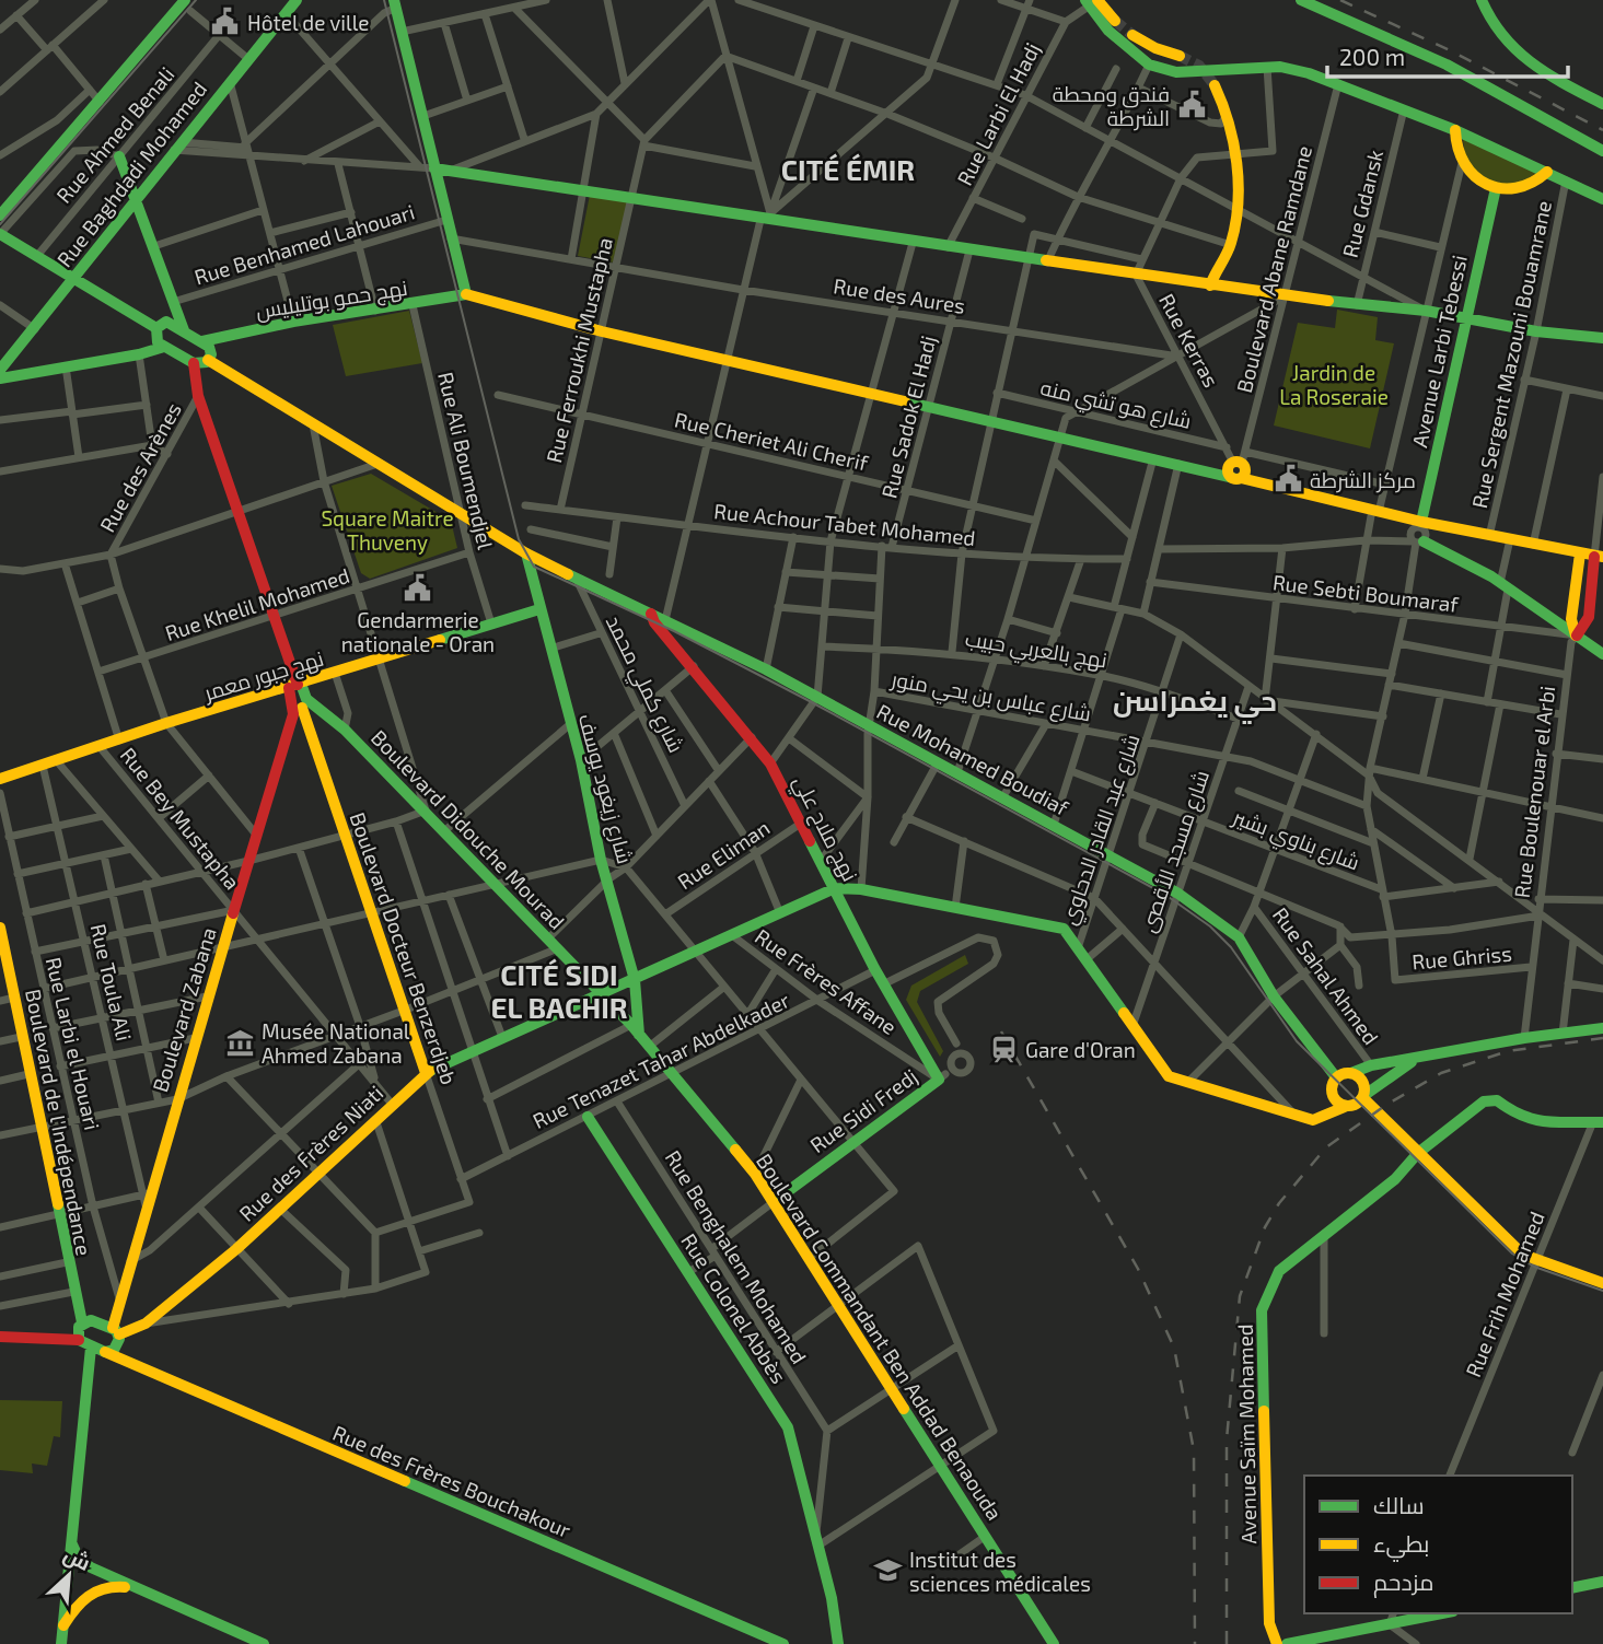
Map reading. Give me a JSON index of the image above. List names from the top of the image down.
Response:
{
  "streets": {
    "main road": [
      "Rue Baghdadi Mohamed",
      "نهج حمو بوتليليس",
      "Avenue Larbi Tebessi",
      "نهج جبور معمر",
      "Rue Mohamed Boudiaf",
      "شارع زيغود يوسف",
      "Rue Boulenouar el Arbi",
      "نهج ملاح علي",
      "Boulevard Didouche Mourad",
      "Boulevard Docteur Benzerdjeb",
      "Boulevard Zabana",
      "Rue Sidi Fredj",
      "Boulevard de l'Indépendance",
      "Rue des Frères Niati",
      "Rue Colonel Abbès",
      "Boulevard Commandant Ben Addad Benaouda",
      "Avenue Saïm Mohamed",
      "Rue des Frères Bouchakour"
    ],
    "street": [
      "Rue Larbi El Hadj",
      "Rue Ahmed Benali",
      "Rue Gdansk",
      "Rue Benhamed Lahouari",
      "Boulevard Abane Ramdane",
      "Rue des Aures",
      "Rue Kerras",
      "Rue Ferroukhi Mustapha",
      "Rue Sergent Mazouni Bouamrane",
      "شارع هو تشي منه",
      "Rue Sadok El Hadj",
      "Rue Cheriet Ali Cherif",
      "Rue Ali Boumendjel",
      "Rue des Arènes",
      "Rue Achour Tabet Mohamed",
      "Rue Sebti Boumaraf",
      "Rue Khelil Mohamed",
      "نهج بالعربي حبيب",
      "شارع كملي محمد",
      "شارع عباس بن يحي منور",
      "Rue Bey Mustapha",
      "شارع عبد القادر الدحاوي",
      "شارع بناوي بشير",
      "شارع مسجد الأقصى",
      "Rue Eliman",
      "Rue Ghriss",
      "Rue Sahal Ahmed",
      "Rue Frères Affane",
      "Rue Toula Ali",
      "Rue Larbi el Houari",
      "Rue Tenazet Tahar Abdelkader",
      "Rue Benghalem Mohamed",
      "Rue Frih Mohamed"
    ]
  },
  "crossings": [
    ["Boulevard Abane Ramdane", "Rue Kerras"],
    ["Rue des Aures", "Rue Kerras"],
    ["Rue des Aures", "Rue Ferroukhi Mustapha"],
    ["Rue des Aures", "Rue Sadok El Hadj"],
    ["نهج حمو بوتليليس", "Rue Ali Boumendjel"],
    ["Rue Kerras", "شارع هو تشي منه"],
    ["Rue Ferroukhi Mustapha", "Rue Cheriet Ali Cherif"],
    ["Rue Ferroukhi Mustapha", "Rue Achour Tabet Mohamed"],
    ["Rue Sadok El Hadj", "Rue Cheriet Ali Cherif"],
    ["Rue Sadok El Hadj", "Rue Achour Tabet Mohamed"],
    ["Rue Ali Boumendjel", "Rue Khelil Mohamed"],
    ["Rue Ali Boumendjel", "نهج جبور معمر"],
    ["Rue Ali Boumendjel", "Rue Mohamed Boudiaf"],
    ["Rue Sebti Boumaraf", "Rue Boulenouar el Arbi"],
    ["نهج بالعربي حبيب", "شارع عبد القادر الدحاوي"],
    ["نهج بالعربي حبيب", "شارع مسجد الأقصى"],
    ["نهج جبور معمر", "شارع زيغود يوسف"],
    ["نهج جبور معمر", "Rue Bey Mustapha"],
    ["نهج جبور معمر", "Boulevard Didouche Mourad"],
    ["نهج جبور معمر", "Boulevard Docteur Benzerdjeb"],
    ["نهج جبور معمر", "Rue Toula Ali"],
    ["شارع كملي محمد", "Rue Mohamed Boudiaf"],
    ["شارع عباس بن يحي منور", "شارع عبد القادر الدحاوي"],
    ["شارع عباس بن يحي منور", "شارع مسجد الأقصى"],
    ["Rue Mohamed Boudiaf", "شارع زيغود يوسف"],
    ["Rue Mohamed Boudiaf", "نهج ملاح علي"],
    ["Rue Mohamed Boudiaf", "شارع عبد القادر الدحاوي"],
    ["Rue Mohamed Boudiaf", "شارع مسجد الأقصى"],
    ["شارع زيغود يوسف", "Rue des Frères Niati"],
    ["شارع زيغود يوسف", "Boulevard Commandant Ben Addad Benaouda"],
    ["Rue Boulenouar el Arbi", "Rue Ghriss"],
    ["Rue Bey Mustapha", "Boulevard Zabana"],
    ["Rue Bey Mustapha", "Rue des Frères Niati"],
    ["نهج ملاح علي", "Rue Eliman"],
    ["نهج ملاح علي", "Rue Frères Affane"],
    ["نهج ملاح علي", "Rue Tenazet Tahar Abdelkader"],
    ["نهج ملاح علي", "Rue Sidi Fredj"],
    ["نهج ملاح علي", "Rue des Frères Niati"],
    ["Boulevard Didouche Mourad", "Boulevard Docteur Benzerdjeb"],
    ["Boulevard Didouche Mourad", "Rue des Frères Niati"],
    ["Boulevard Didouche Mourad", "Boulevard Commandant Ben Addad Benaouda"],
    ["شارع عبد القادر الدحاوي", "شارع بناوي بشير"],
    ["شارع بناوي بشير", "شارع مسجد الأقصى"],
    ["Boulevard Docteur Benzerdjeb", "Boulevard Zabana"],
    ["Boulevard Docteur Benzerdjeb", "Rue Tenazet Tahar Abdelkader"],
    ["Boulevard Docteur Benzerdjeb", "Rue des Frères Niati"],
    ["Rue Frères Affane", "Rue Tenazet Tahar Abdelkader"],
    ["Rue Frères Affane", "Rue Sidi Fredj"],
    ["Rue Frères Affane", "Rue des Frères Niati"],
    ["Rue Toula Ali", "Boulevard Zabana"],
    ["Boulevard Zabana", "Rue Larbi el Houari"],
    ["Boulevard Zabana", "Boulevard de l'Indépendance"],
    ["Boulevard Zabana", "Rue des Frères Niati"],
    ["Boulevard Zabana", "Rue des Frères Bouchakour"],
    ["Rue Tenazet Tahar Abdelkader", "Rue Benghalem Mohamed"],
    ["Rue Tenazet Tahar Abdelkader", "Rue Colonel Abbès"],
    ["Rue Tenazet Tahar Abdelkader", "Boulevard Commandant Ben Addad Benaouda"],
    ["Rue Sidi Fredj", "Boulevard Commandant Ben Addad Benaouda"],
    ["Boulevard de l'Indépendance", "Rue des Frères Niati"],
    ["Boulevard de l'Indépendance", "Rue des Frères Bouchakour"],
    ["Rue des Frères Niati", "Rue des Frères Bouchakour"],
    ["Rue Frih Mohamed", "Avenue Saïm Mohamed"]
  ],
  "districts": ["CITÉ ÉMIR", "حي يغمراسن", "CITÉ SIDI EL BACHIR"],
  "parks": ["Jardin de La Roseraie", "Square Maitre Thuveny"],
  "places": {
    "public building": [
      "Hôtel de ville",
      "فندق ومحطة الشرطة",
      "مركز الشرطة",
      "Gendarmerie nationale - Oran"
    ],
    "museum": ["Musée National Ahmed Zabana"],
    "station": ["Gare d'Oran"],
    "school or university": ["Institut des sciences médicales"]
  },
  "legend": ["سالك", "بطيء", "مزدحم"],
  "scale_bar": "200 m",
  "north": "top right"
}
